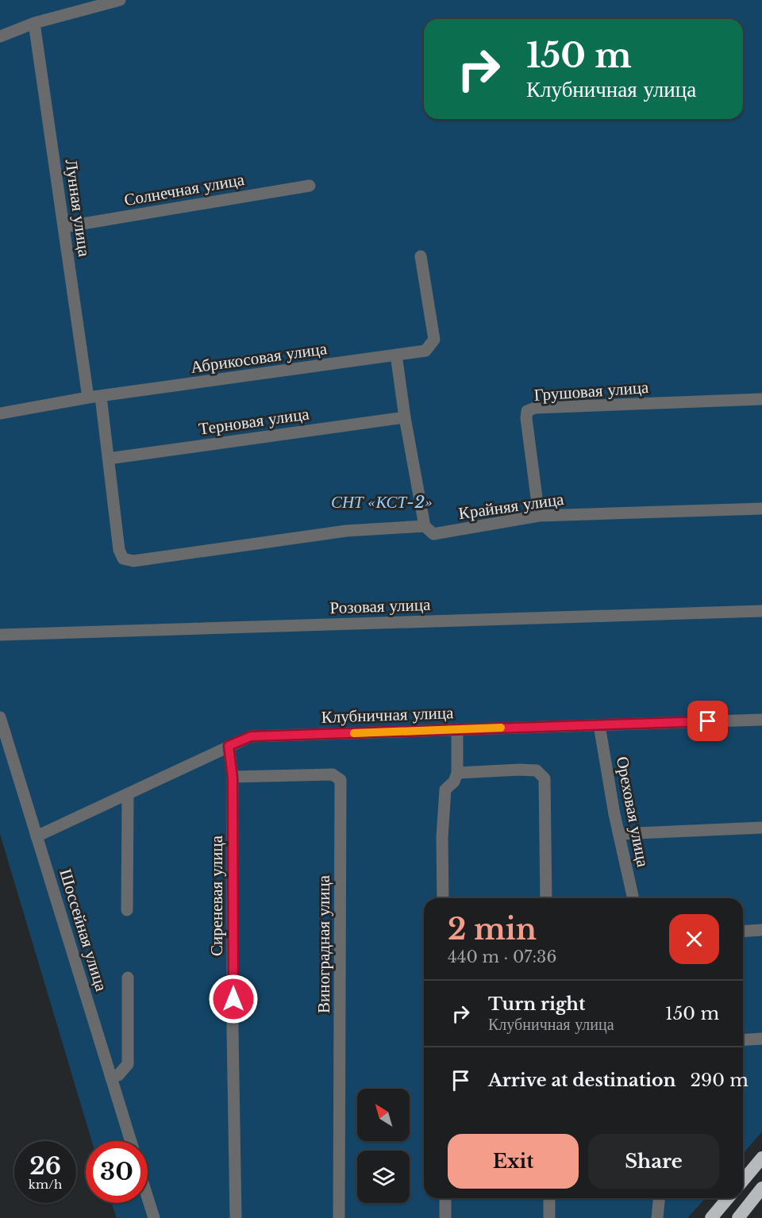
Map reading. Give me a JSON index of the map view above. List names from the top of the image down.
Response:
{
  "streets": {
    "street": [
      "Солнечная улица",
      "Лунная улица",
      "Абрикосовая улица",
      "Грушовая улица",
      "Терновая улица",
      "Крайняя улица",
      "Розовая улица",
      "Клубничная улица",
      "Ореховая улица",
      "Сиреневая улица",
      "Шоссейная улица",
      "Виноградная улица"
    ]
  },
  "crossings": [
    ["Солнечная улица", "Лунная улица"],
    ["Лунная улица", "Абрикосовая улица"],
    ["Грушовая улица", "Крайняя улица"],
    ["Терновая улица", "Крайняя улица"],
    ["Клубничная улица", "Ореховая улица"],
    ["Клубничная улица", "Сиреневая улица"],
    ["Клубничная улица", "Шоссейная улица"],
    ["Сиреневая улица", "Виноградная улица"]
  ],
  "parks": ["СНТ «КСТ-2»"],
  "north": "top left",
  "page": {
    "turn": ["150 m", "Клубничная улица"],
    "heading": ["2 min", "440 m · 07:36"],
    "list": [
      {
        "name": "Turn right",
        "note": "Клубничная улица",
        "value": "150 m"
      },
      {
        "name": "Arrive at destination",
        "value": "290 m"
      }
    ],
    "buttons": ["Exit", "Share"],
    "speed": "26 km/h",
    "limit": "30"
  }
}
